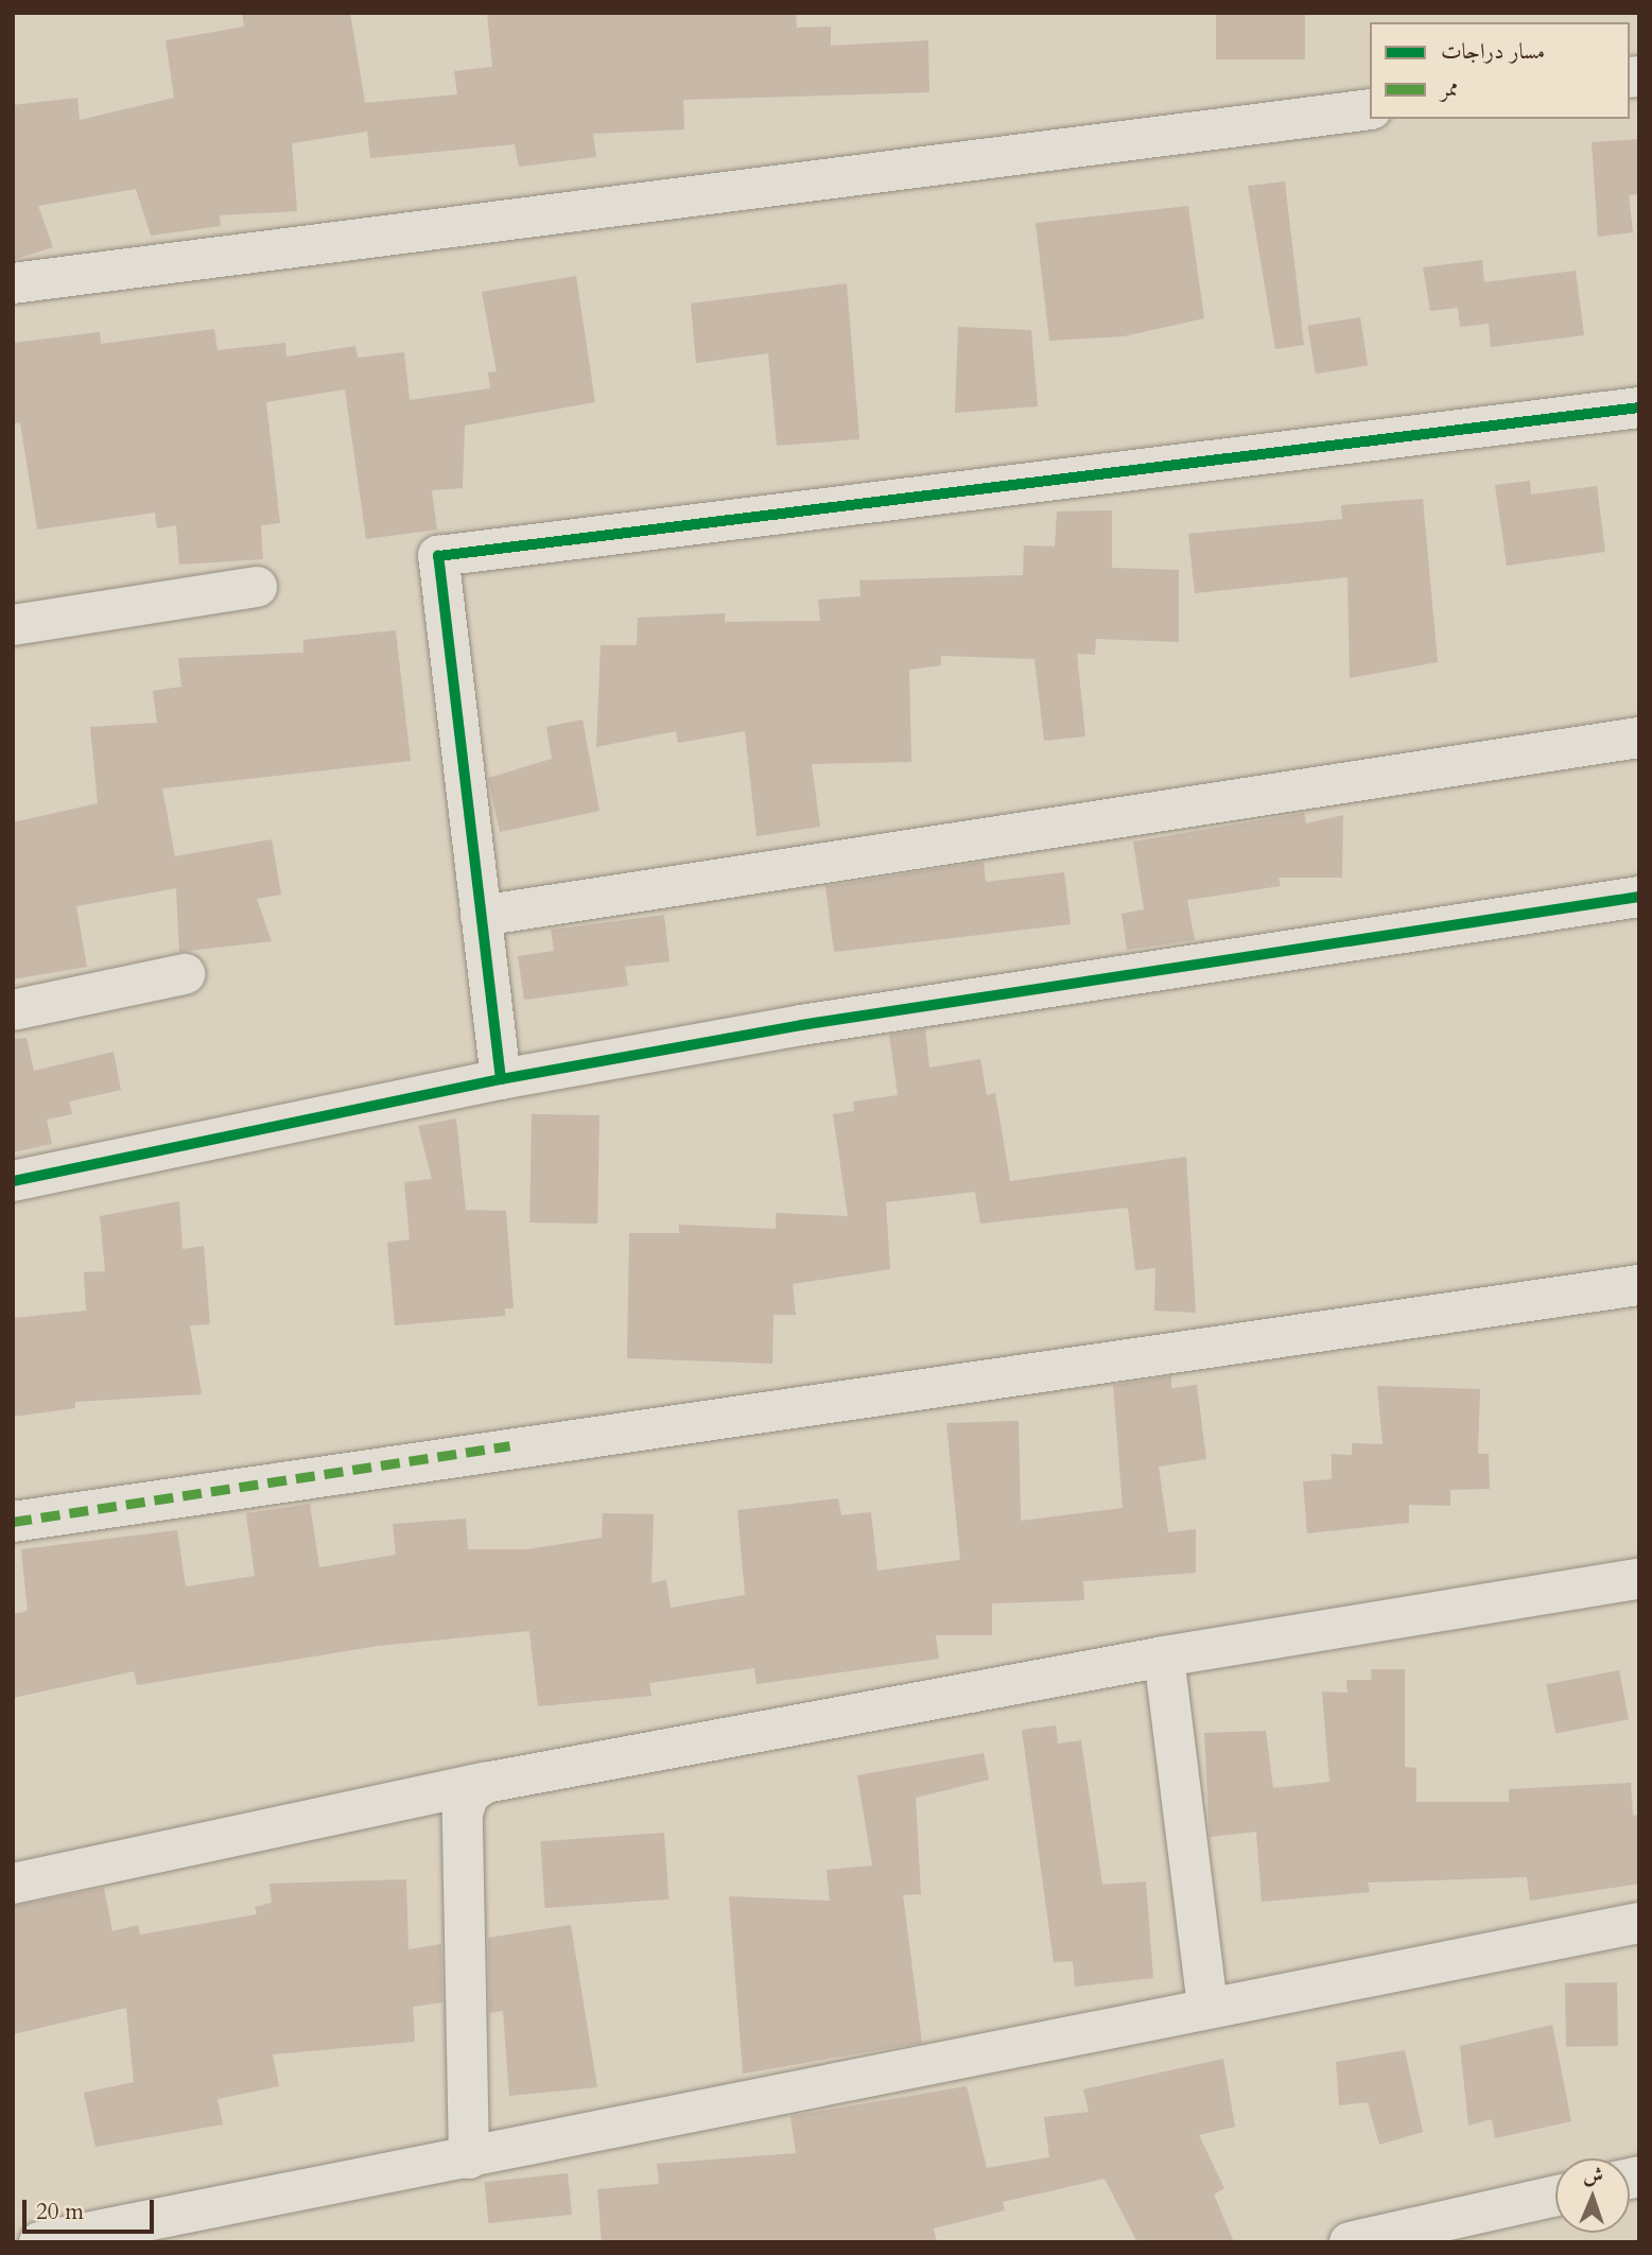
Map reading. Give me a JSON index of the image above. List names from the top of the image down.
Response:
{
  "legend": ["مسار دراجات", "ممر"],
  "scale_bar": "20 m",
  "north": "top"
}
